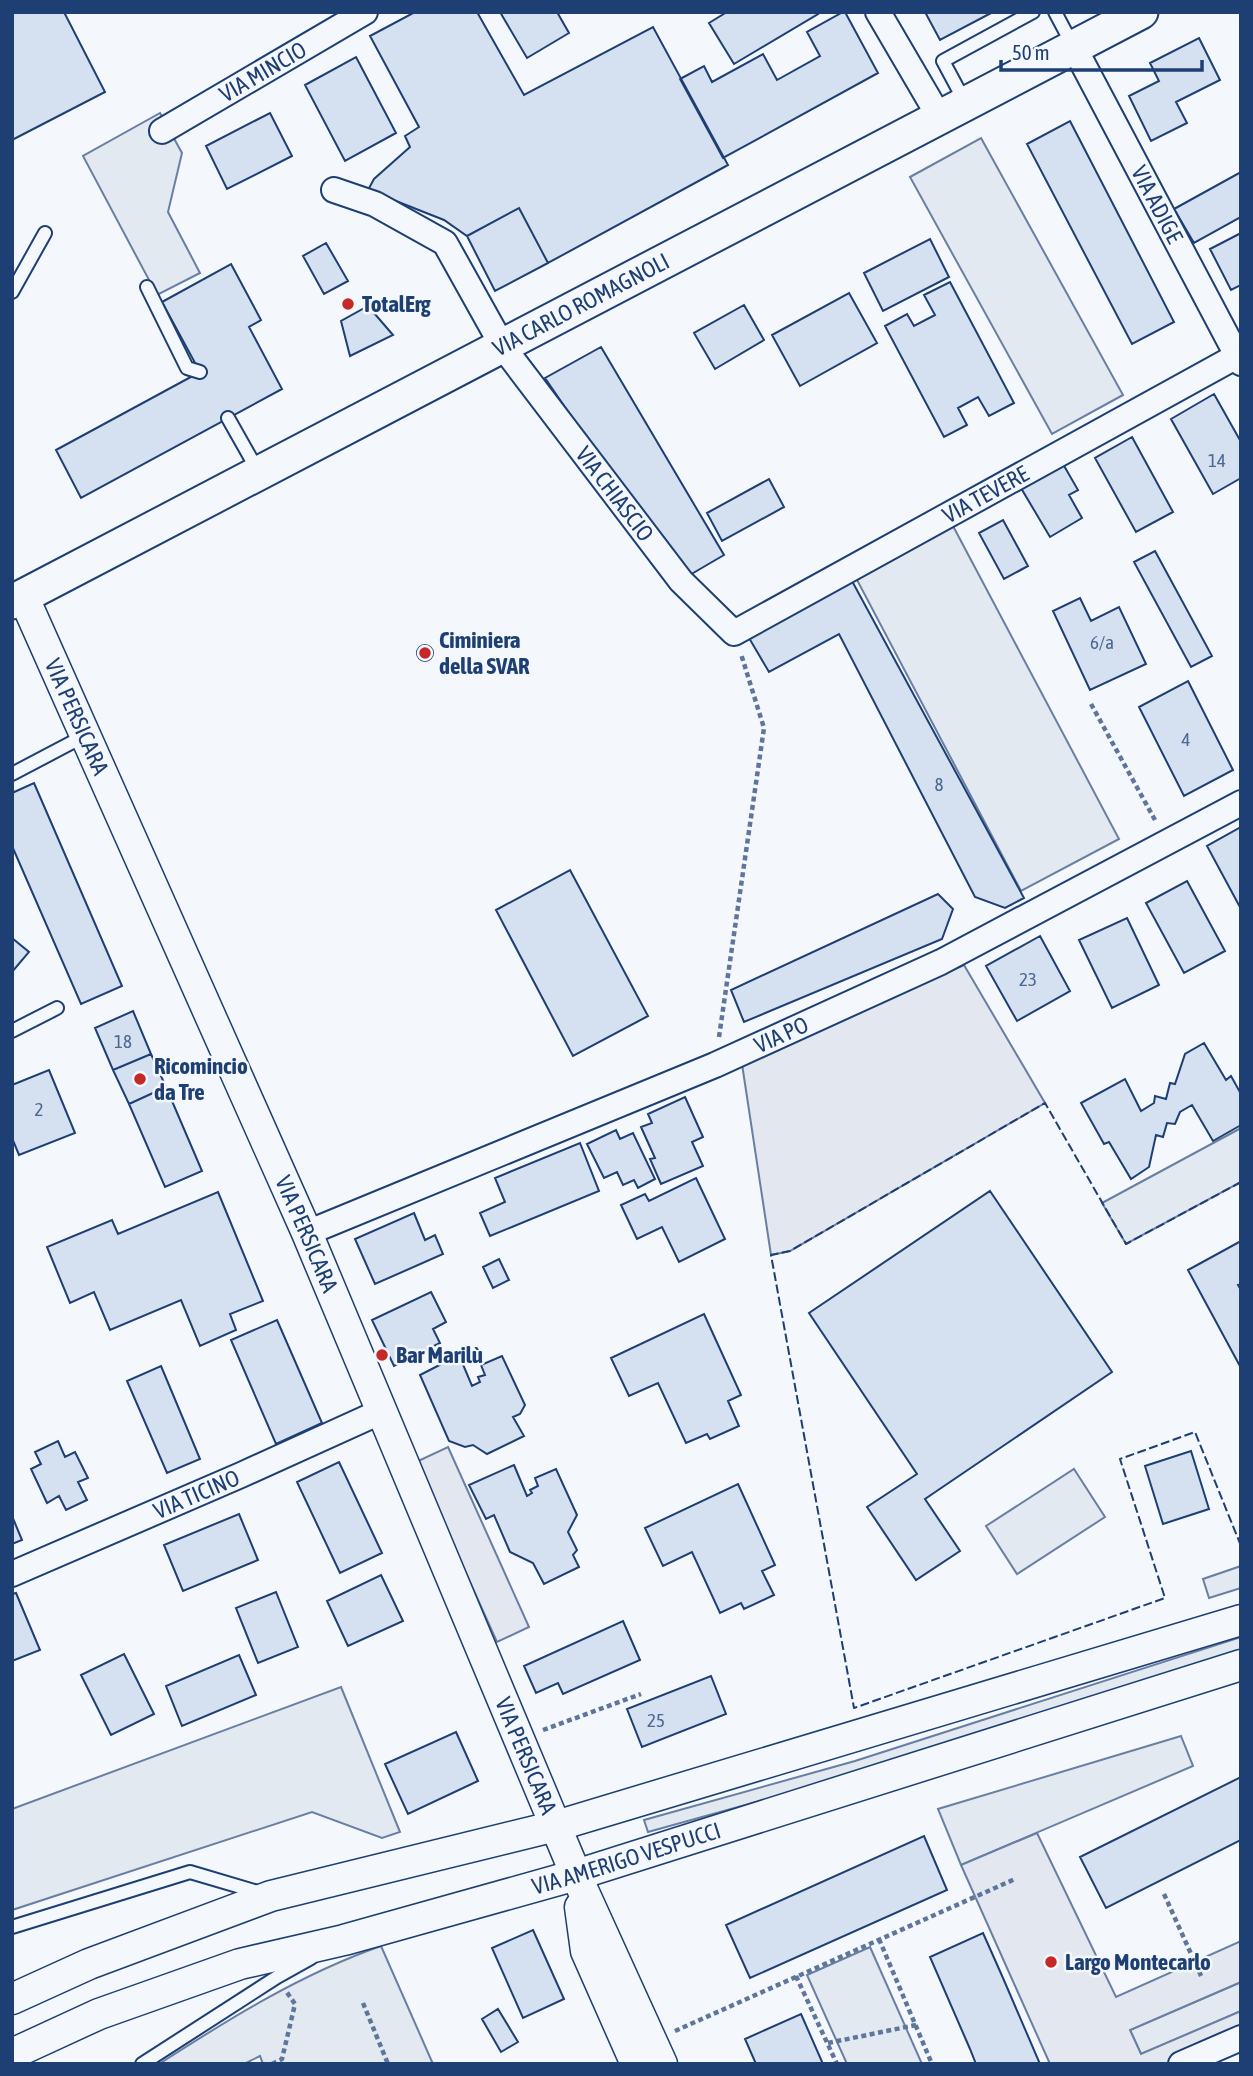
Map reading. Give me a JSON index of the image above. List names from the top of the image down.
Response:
{
  "streets": {
    "main road": ["VIA CARLO ROMAGNOLI"],
    "street": [
      "VIA MINCIO",
      "VIA ADIGE",
      "VIA CHIASCIO",
      "VIA TEVERE",
      "VIA PERSICARA",
      "VIA PO",
      "VIA TICINO",
      "VIA AMERIGO VESPUCCI"
    ]
  },
  "crossings": [
    ["VIA ADIGE", "VIA CARLO ROMAGNOLI"],
    ["VIA ADIGE", "VIA TEVERE"],
    ["VIA CARLO ROMAGNOLI", "VIA CHIASCIO"],
    ["VIA CARLO ROMAGNOLI", "VIA PERSICARA"],
    ["VIA CHIASCIO", "VIA TEVERE"],
    ["VIA PERSICARA", "VIA PO"],
    ["VIA PERSICARA", "VIA TICINO"],
    ["VIA PERSICARA", "VIA AMERIGO VESPUCCI"]
  ],
  "places": [
    "TotalErg",
    "Ciminiera della SVAR",
    "Ricomincio da Tre",
    "Bar Marilù",
    "Largo Montecarlo"
  ],
  "house_numbers": [
    "14",
    "6/a",
    "4",
    "8",
    "23",
    "18",
    "2",
    "25"
  ],
  "scale_bar": "50 m"
}
